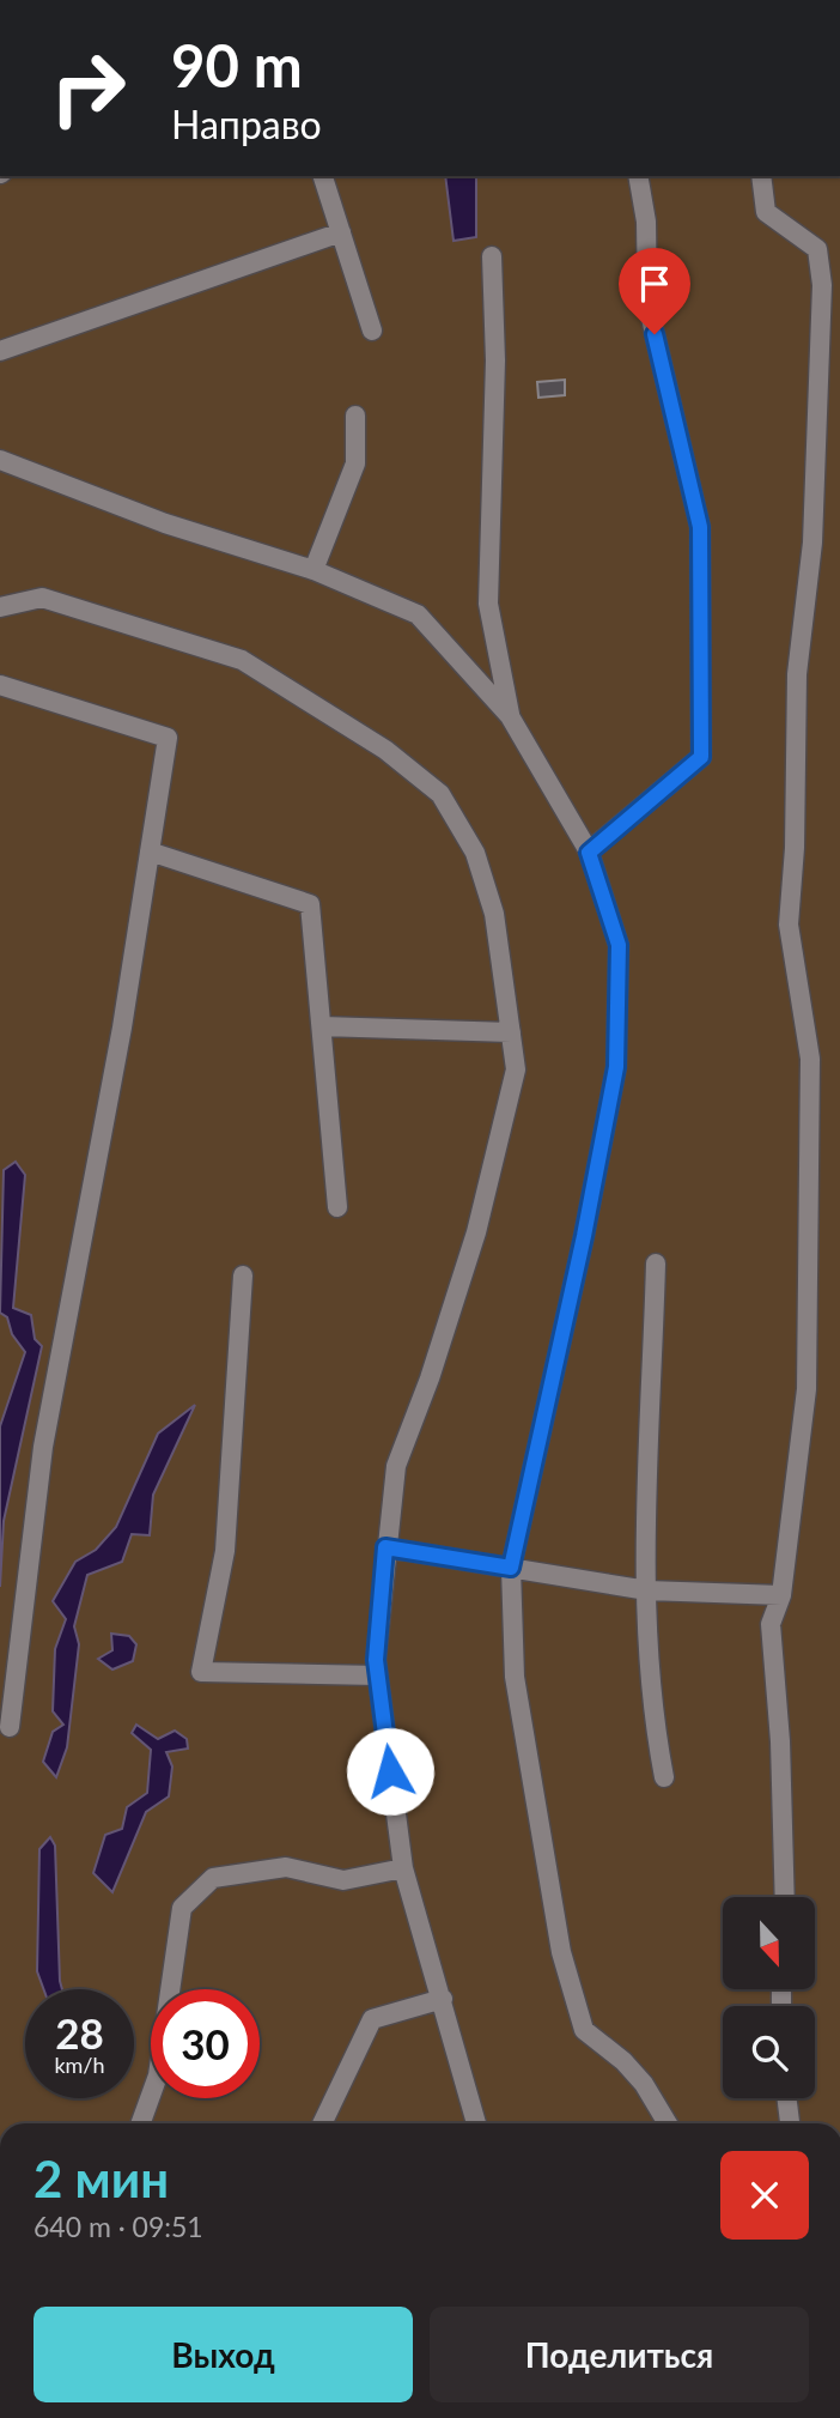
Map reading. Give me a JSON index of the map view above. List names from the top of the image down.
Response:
{
  "north": "bottom",
  "page": {
    "turn": ["90 m", "Направо"],
    "speed": "28 km/h",
    "limit": "30",
    "heading": ["2 мин", "640 m · 09:51"],
    "buttons": ["Выход", "Поделиться"]
  }
}
